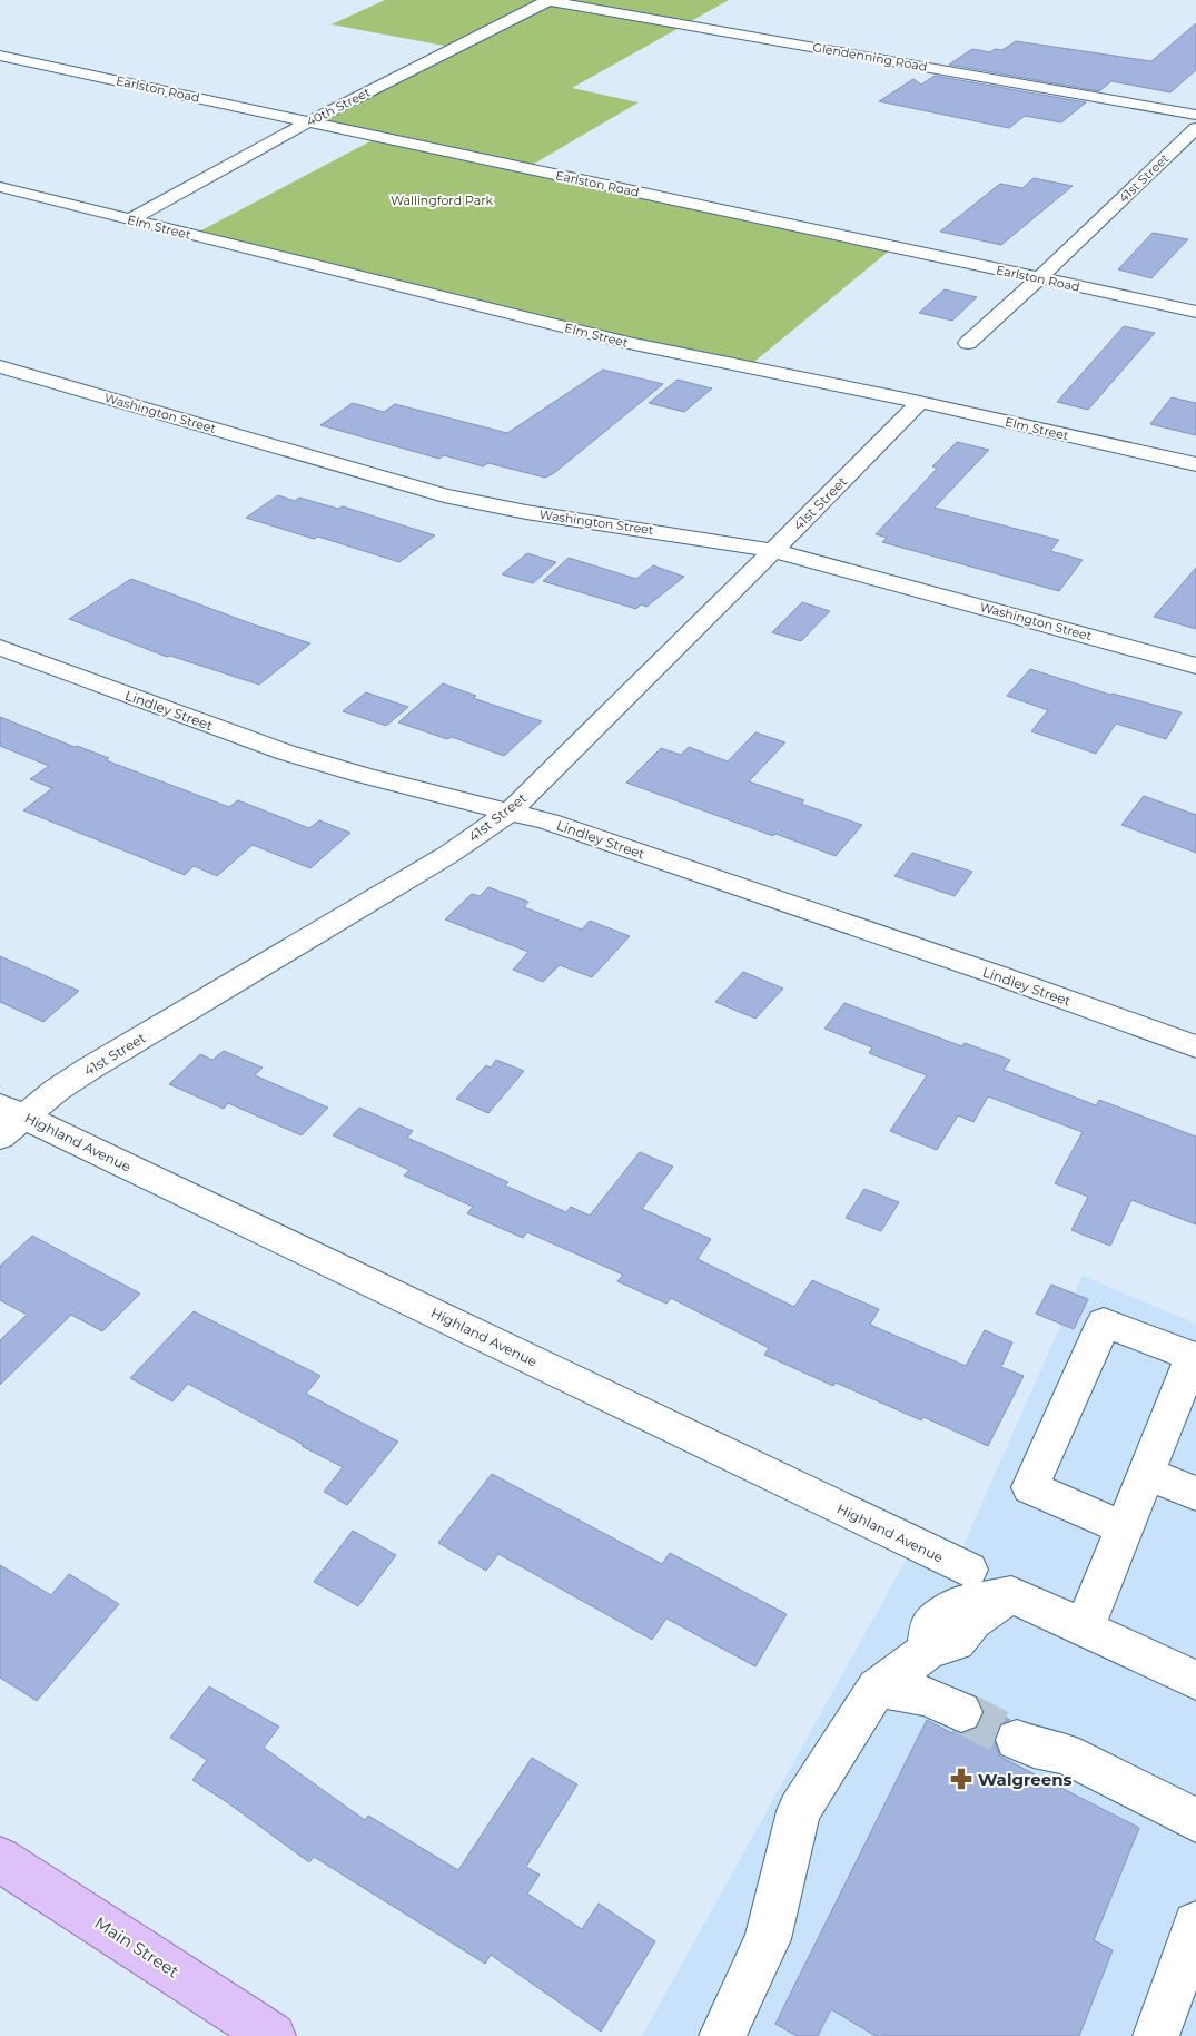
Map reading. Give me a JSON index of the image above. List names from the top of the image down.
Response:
{
  "streets": {
    "main road": ["Main Street"],
    "street": [
      "Glendenning Road",
      "Earlston Road",
      "40th Street",
      "41st Street",
      "Elm Street",
      "Washington Street",
      "Lindley Street",
      "Highland Avenue"
    ]
  },
  "crossings": [
    ["Glendenning Road", "40th Street"],
    ["Earlston Road", "40th Street"],
    ["Earlston Road", "41st Street"],
    ["40th Street", "Elm Street"],
    ["41st Street", "Elm Street"],
    ["41st Street", "Washington Street"],
    ["41st Street", "Lindley Street"],
    ["41st Street", "Highland Avenue"]
  ],
  "parks": ["Wallingford Park"],
  "places": {
    "pharmacy": ["Walgreens"]
  }
}
